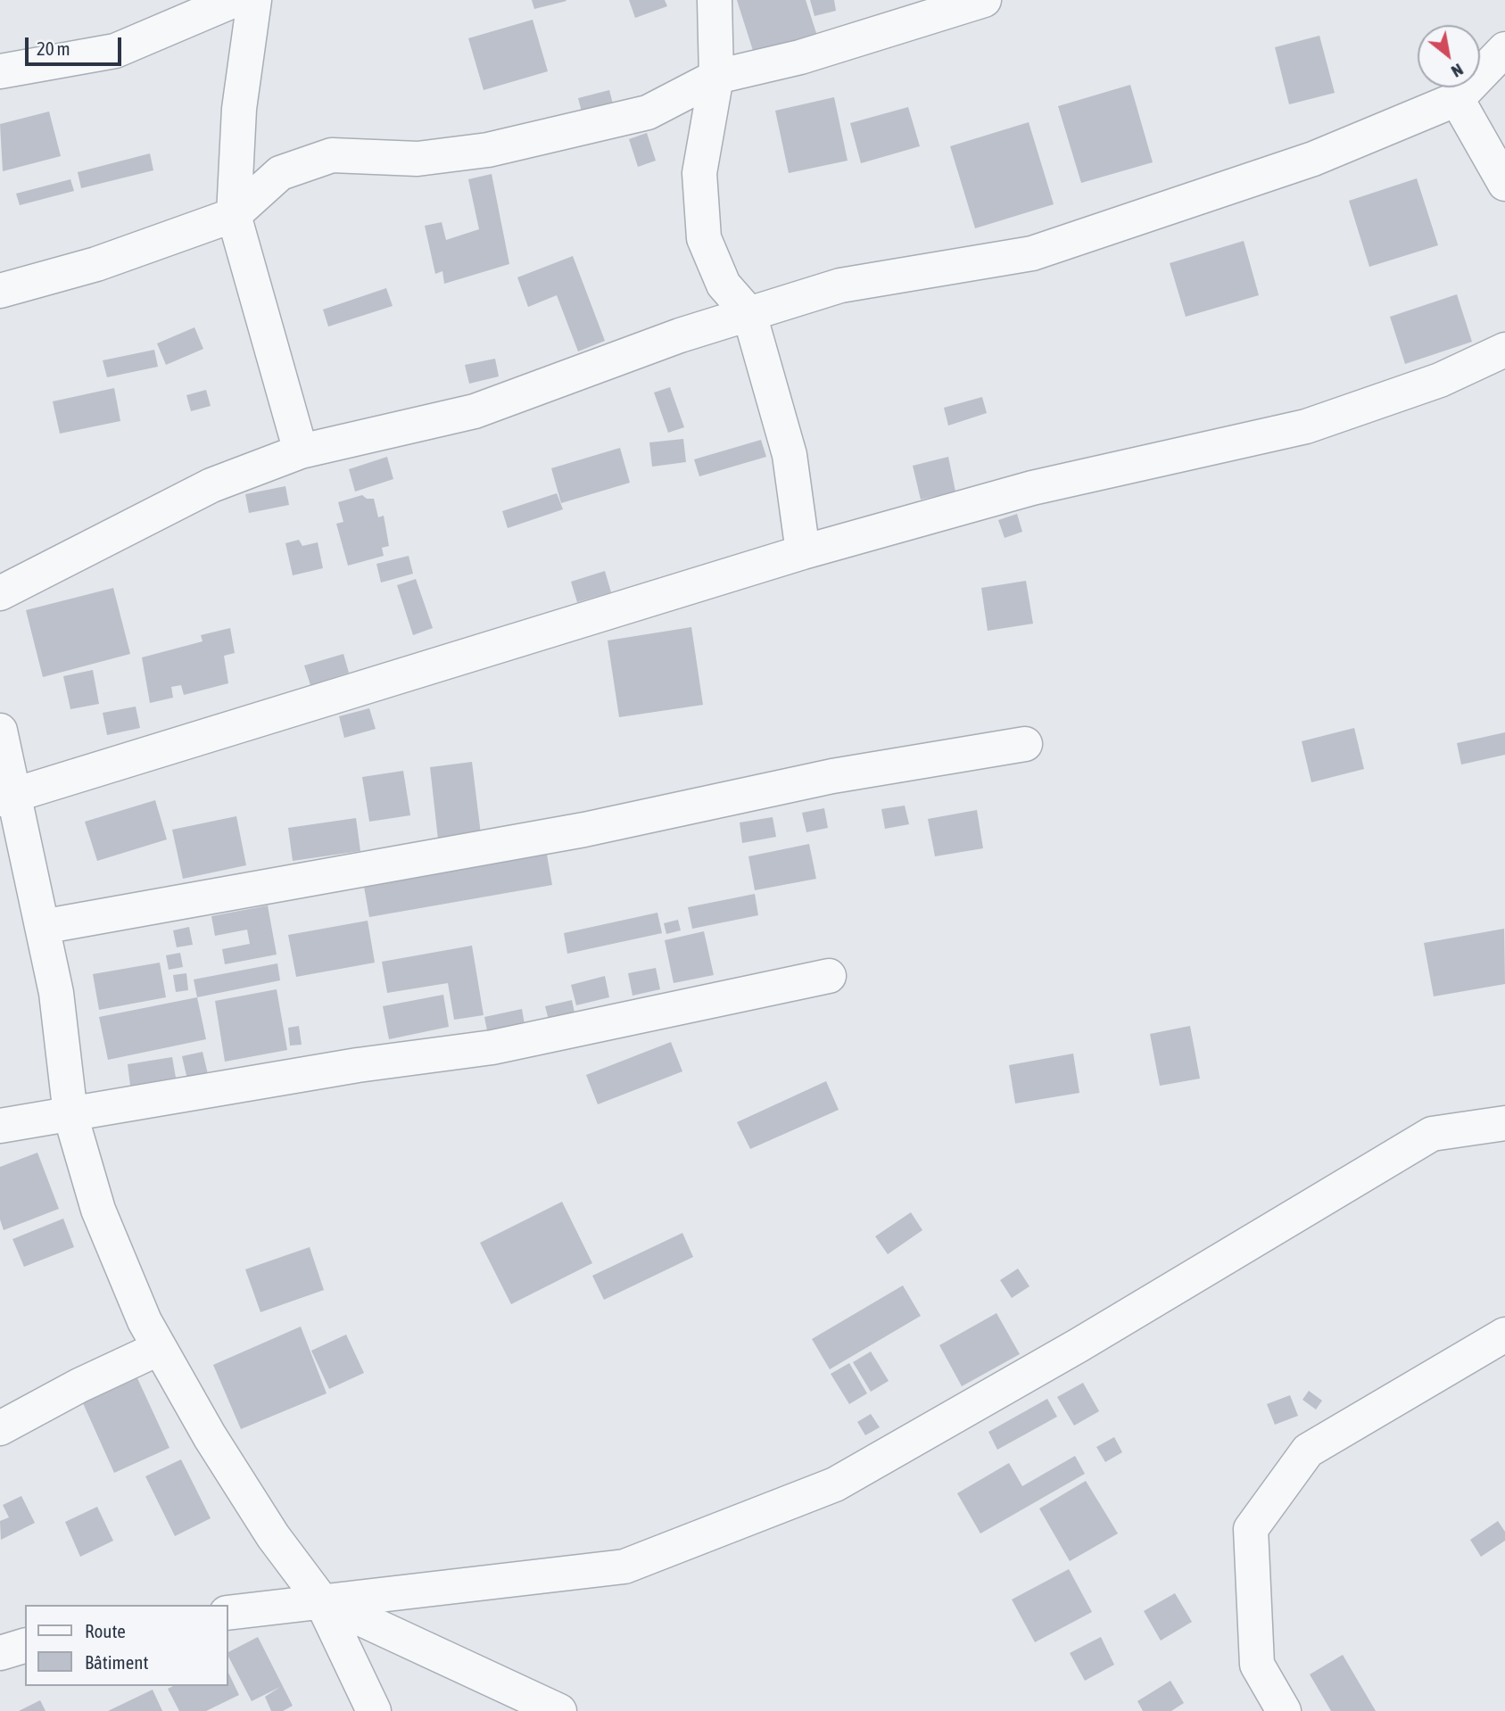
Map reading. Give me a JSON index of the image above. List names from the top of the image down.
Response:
{
  "legend": ["Route", "Bâtiment"],
  "scale_bar": "20 m",
  "north": "bottom right"
}
